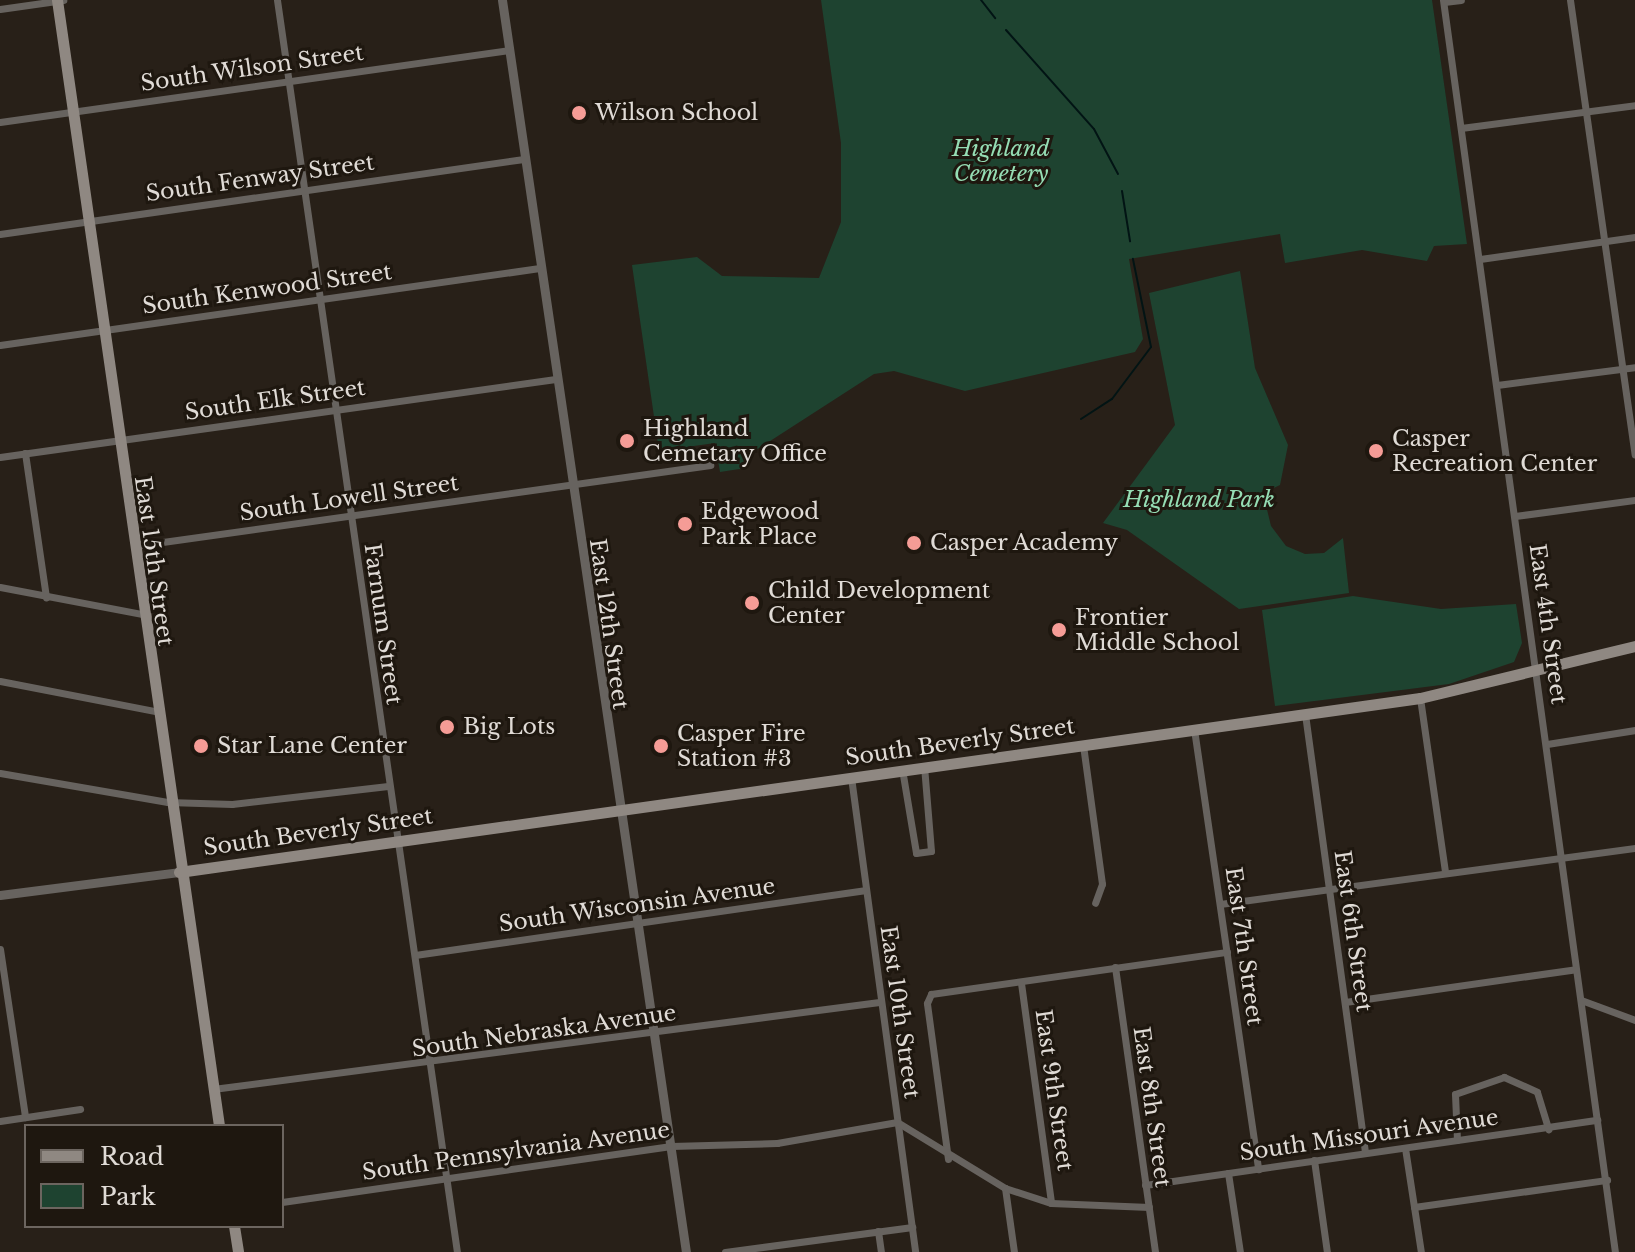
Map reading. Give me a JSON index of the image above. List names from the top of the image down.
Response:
{
  "streets": {
    "main road": ["East 15th Street", "South Beverly Street"],
    "street": [
      "South Wilson Street",
      "South Fenway Street",
      "South Kenwood Street",
      "South Elk Street",
      "South Lowell Street",
      "Farnum Street",
      "East 12th Street",
      "East 4th Street",
      "South Wisconsin Avenue",
      "East 6th Street",
      "East 7th Street",
      "East 10th Street",
      "South Nebraska Avenue",
      "East 9th Street",
      "East 8th Street",
      "South Missouri Avenue",
      "South Pennsylvania Avenue"
    ]
  },
  "crossings": [
    ["South Wilson Street", "East 15th Street"],
    ["South Wilson Street", "Farnum Street"],
    ["South Wilson Street", "East 12th Street"],
    ["South Fenway Street", "East 15th Street"],
    ["South Fenway Street", "Farnum Street"],
    ["South Fenway Street", "East 12th Street"],
    ["South Kenwood Street", "East 15th Street"],
    ["South Kenwood Street", "Farnum Street"],
    ["South Kenwood Street", "East 12th Street"],
    ["South Elk Street", "East 15th Street"],
    ["South Elk Street", "Farnum Street"],
    ["South Elk Street", "East 12th Street"],
    ["South Lowell Street", "East 15th Street"],
    ["South Lowell Street", "Farnum Street"],
    ["South Lowell Street", "East 12th Street"],
    ["East 15th Street", "South Beverly Street"],
    ["East 15th Street", "South Nebraska Avenue"],
    ["Farnum Street", "South Beverly Street"],
    ["Farnum Street", "South Wisconsin Avenue"],
    ["Farnum Street", "South Nebraska Avenue"],
    ["Farnum Street", "South Pennsylvania Avenue"],
    ["East 12th Street", "South Beverly Street"],
    ["East 12th Street", "South Wisconsin Avenue"],
    ["East 12th Street", "South Nebraska Avenue"],
    ["East 12th Street", "South Pennsylvania Avenue"],
    ["East 4th Street", "South Beverly Street"],
    ["East 4th Street", "South Missouri Avenue"],
    ["South Beverly Street", "East 6th Street"],
    ["South Beverly Street", "East 7th Street"],
    ["South Beverly Street", "East 10th Street"],
    ["South Wisconsin Avenue", "East 10th Street"],
    ["East 6th Street", "South Missouri Avenue"],
    ["East 7th Street", "South Missouri Avenue"],
    ["East 10th Street", "South Nebraska Avenue"],
    ["East 10th Street", "South Pennsylvania Avenue"],
    ["East 8th Street", "South Missouri Avenue"]
  ],
  "parks": ["Highland Cemetery", "Highland Park"],
  "places": [
    "Wilson School",
    "Highland Cemetary Office",
    "Casper Recreation Center",
    "Edgewood Park Place",
    "Casper Academy",
    "Child Development Center",
    "Frontier Middle School",
    "Big Lots",
    "Star Lane Center",
    "Casper Fire Station #3"
  ],
  "legend": ["Road", "Park"]
}
